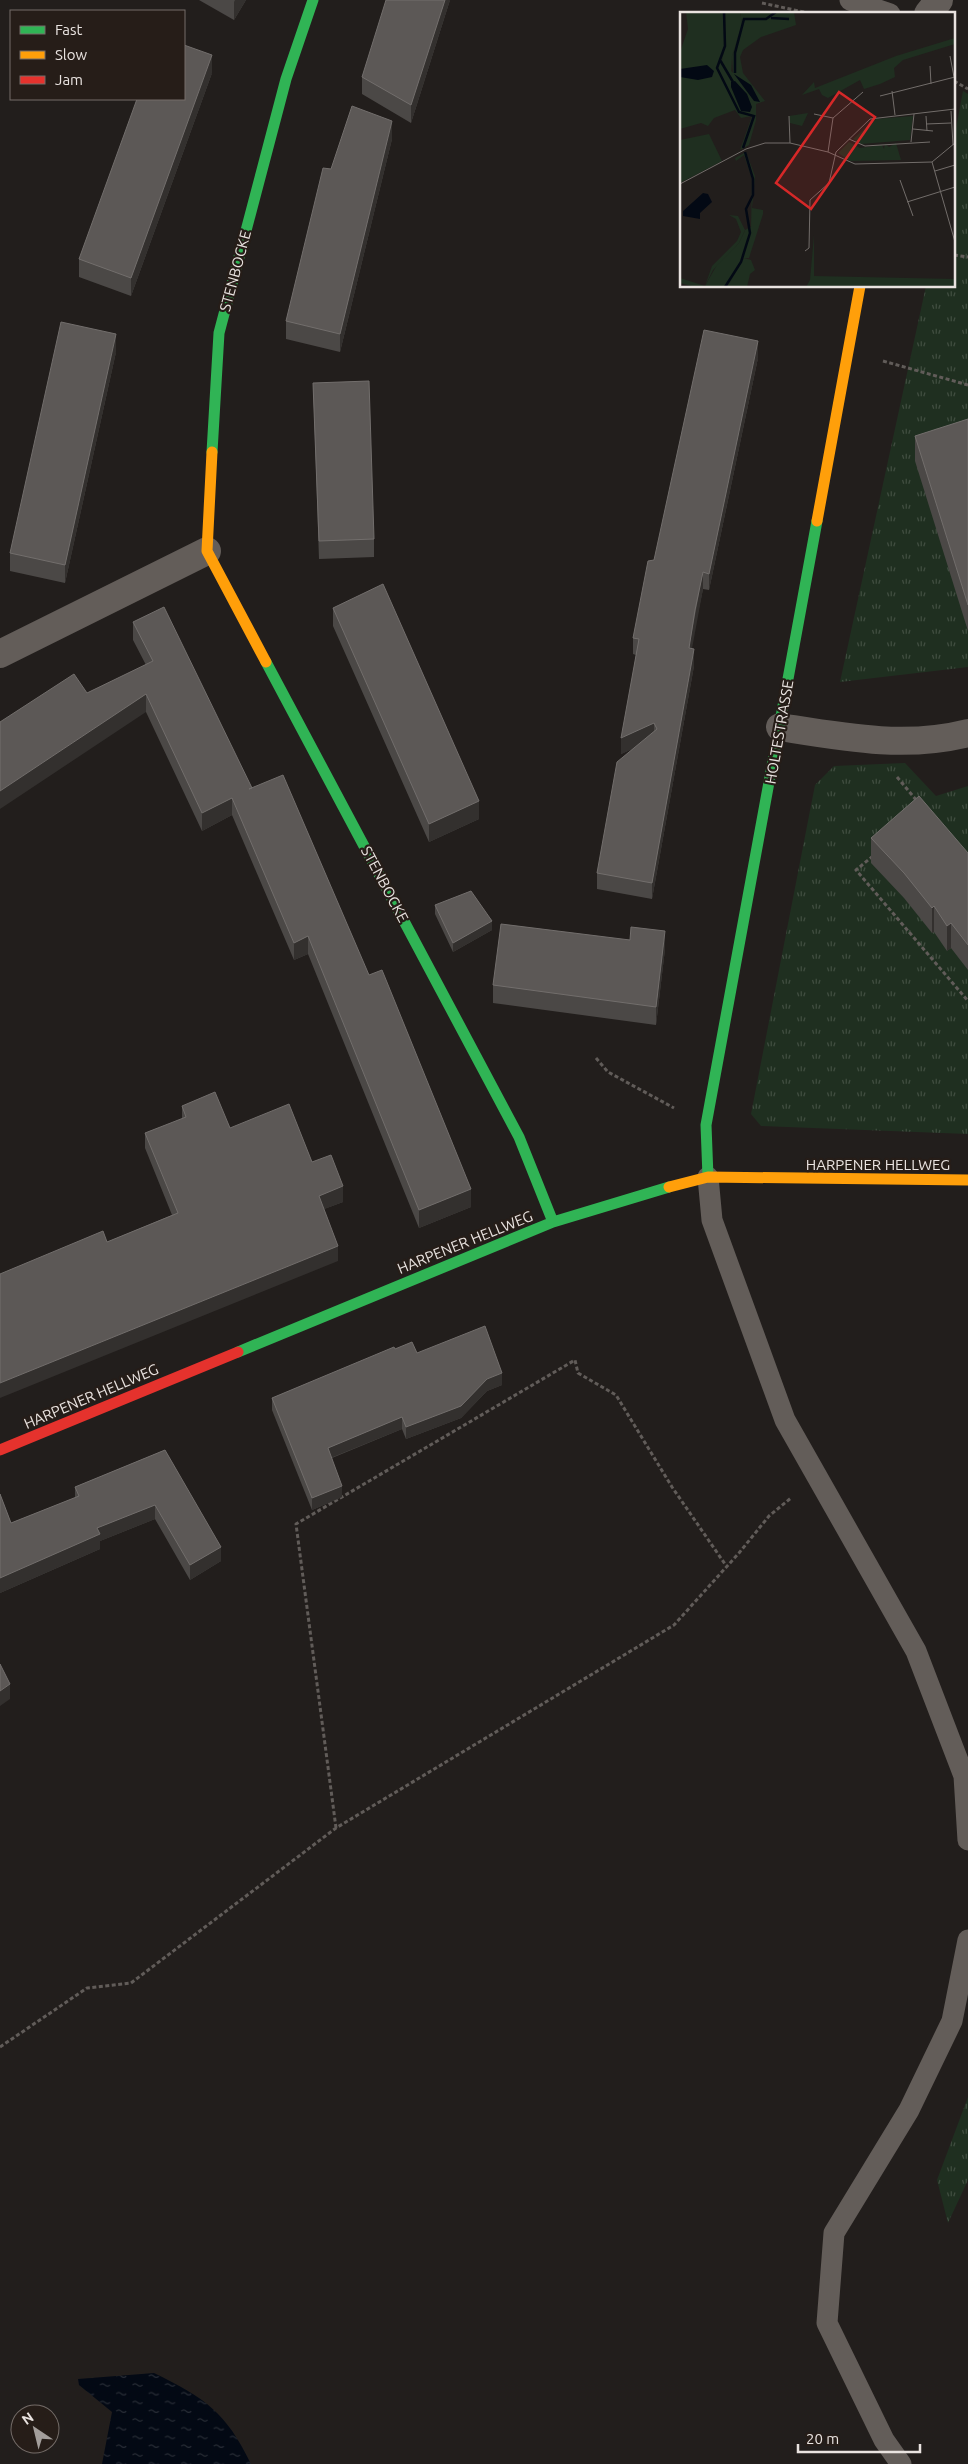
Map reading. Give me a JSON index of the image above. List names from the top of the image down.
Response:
{
  "streets": {
    "street": ["STENBOCKE", "HOLTESTRASSE", "HARPENER HELLWEG"]
  },
  "crossings": [
    ["STENBOCKE", "HARPENER HELLWEG"],
    ["HOLTESTRASSE", "HARPENER HELLWEG"]
  ],
  "legend": ["Fast", "Slow", "Jam"],
  "scale_bar": "20 m",
  "north": "top left"
}
